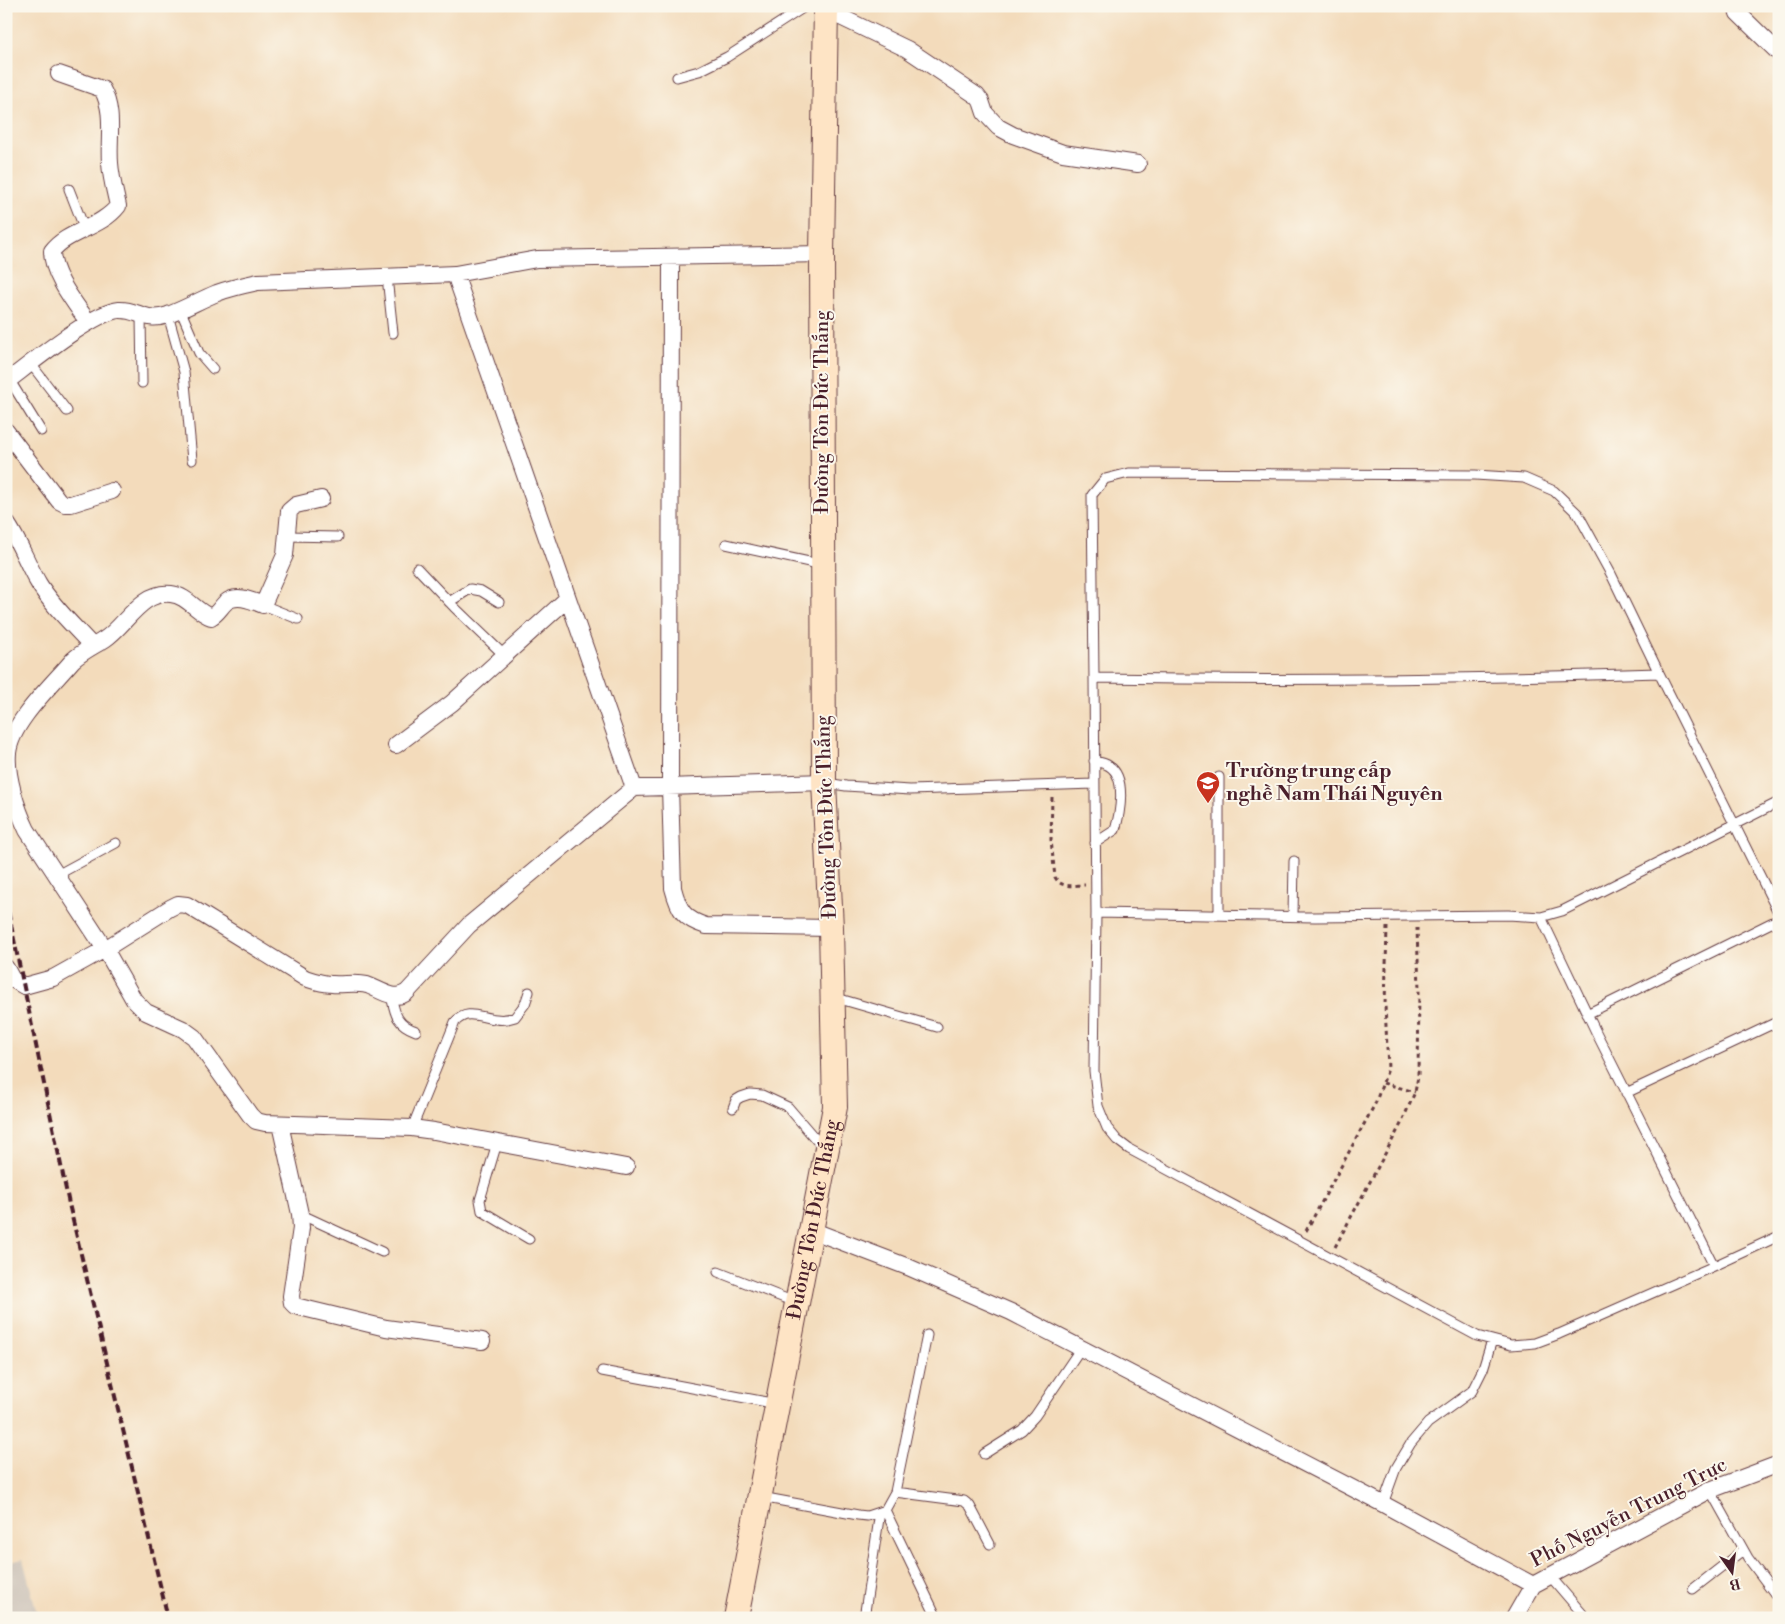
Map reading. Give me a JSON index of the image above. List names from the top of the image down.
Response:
{
  "streets": {
    "main road": ["Đường Tôn Đức Thắng"],
    "street": ["Phố Nguyễn Trung Trực"]
  },
  "places": {
    "school or university": ["Trường trung cấp nghề Nam Thái Nguyên"]
  },
  "north": "bottom"
}
